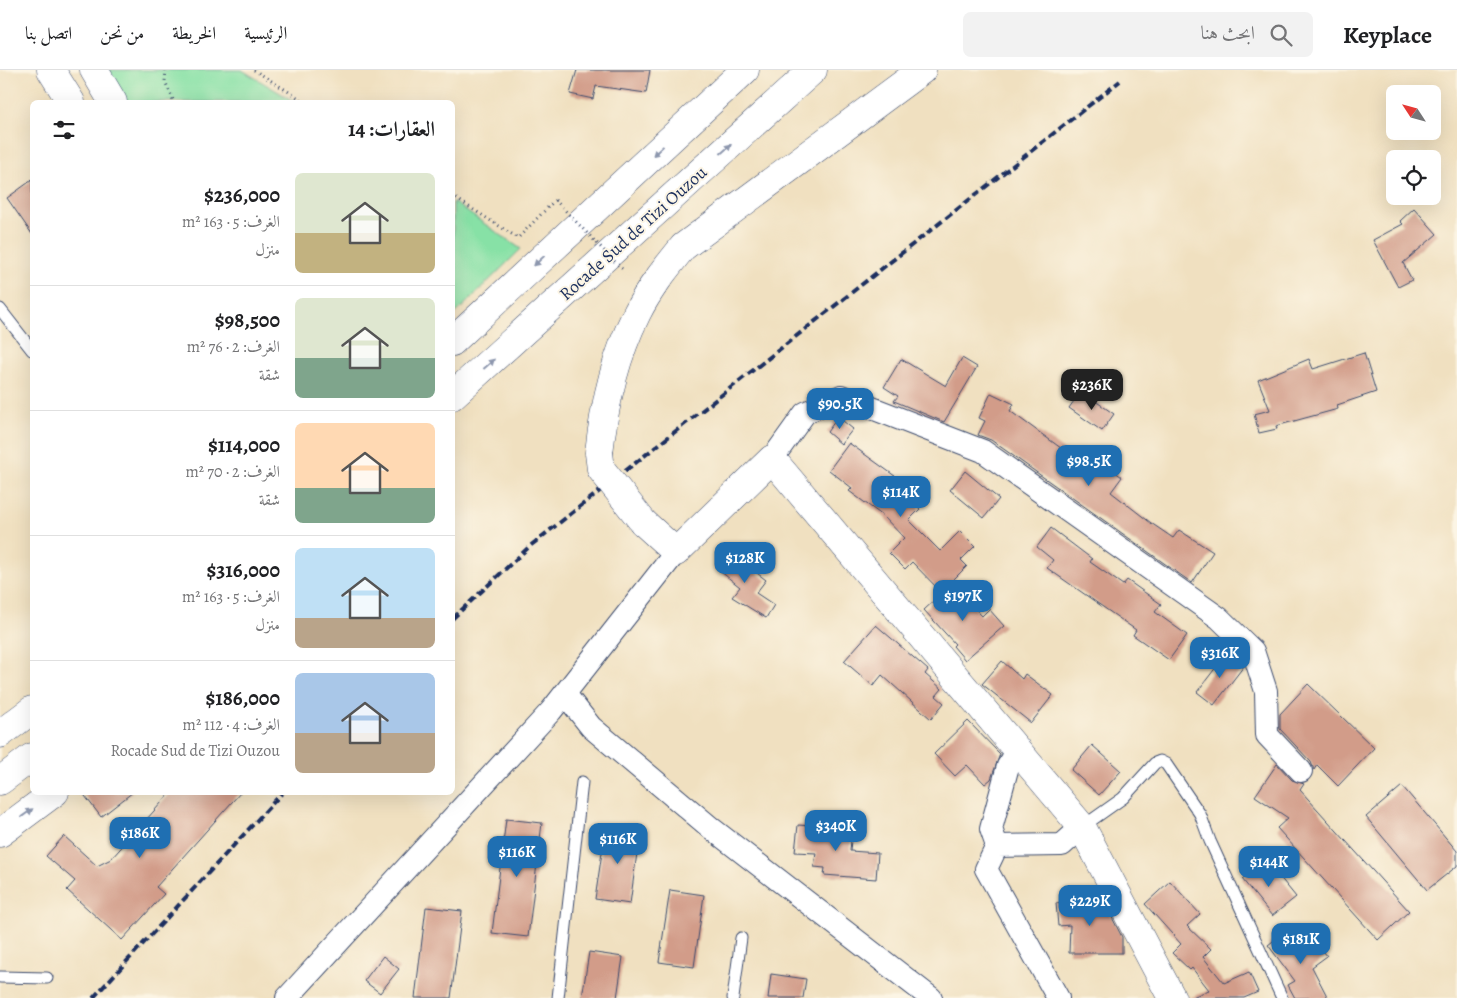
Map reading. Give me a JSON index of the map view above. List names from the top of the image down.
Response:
{
  "streets": {
    "main road": ["Rocade Sud de Tizi Ouzou"]
  },
  "north": "top left",
  "page": {
    "header": "Keyplace",
    "search": "ابحث هنا",
    "nav": [
      "الرئيسية",
      "الخريطة",
      "من نحن",
      "اتصل بنا"
    ],
    "heading": "العقارات: 14",
    "list": [
      {
        "name": "$236,000",
        "note": "الغرف: 5 · 163 m² · منزل"
      },
      {
        "name": "$98,500",
        "note": "الغرف: 2 · 76 m² · شقة"
      },
      {
        "name": "$114,000",
        "note": "الغرف: 2 · 70 m² · شقة"
      },
      {
        "name": "$316,000",
        "note": "الغرف: 5 · 163 m² · منزل"
      },
      {
        "name": "$186,000",
        "note": "الغرف: 4 · 112 m² · Rocade Sud de Tizi Ouzou"
      }
    ],
    "price": [
      "$236K",
      "$90.5K",
      "$98.5K",
      "$114K",
      "$128K",
      "$197K",
      "$316K",
      "$340K",
      "$186K",
      "$116K",
      "$116K",
      "$144K",
      "$229K",
      "$181K"
    ]
  }
}
